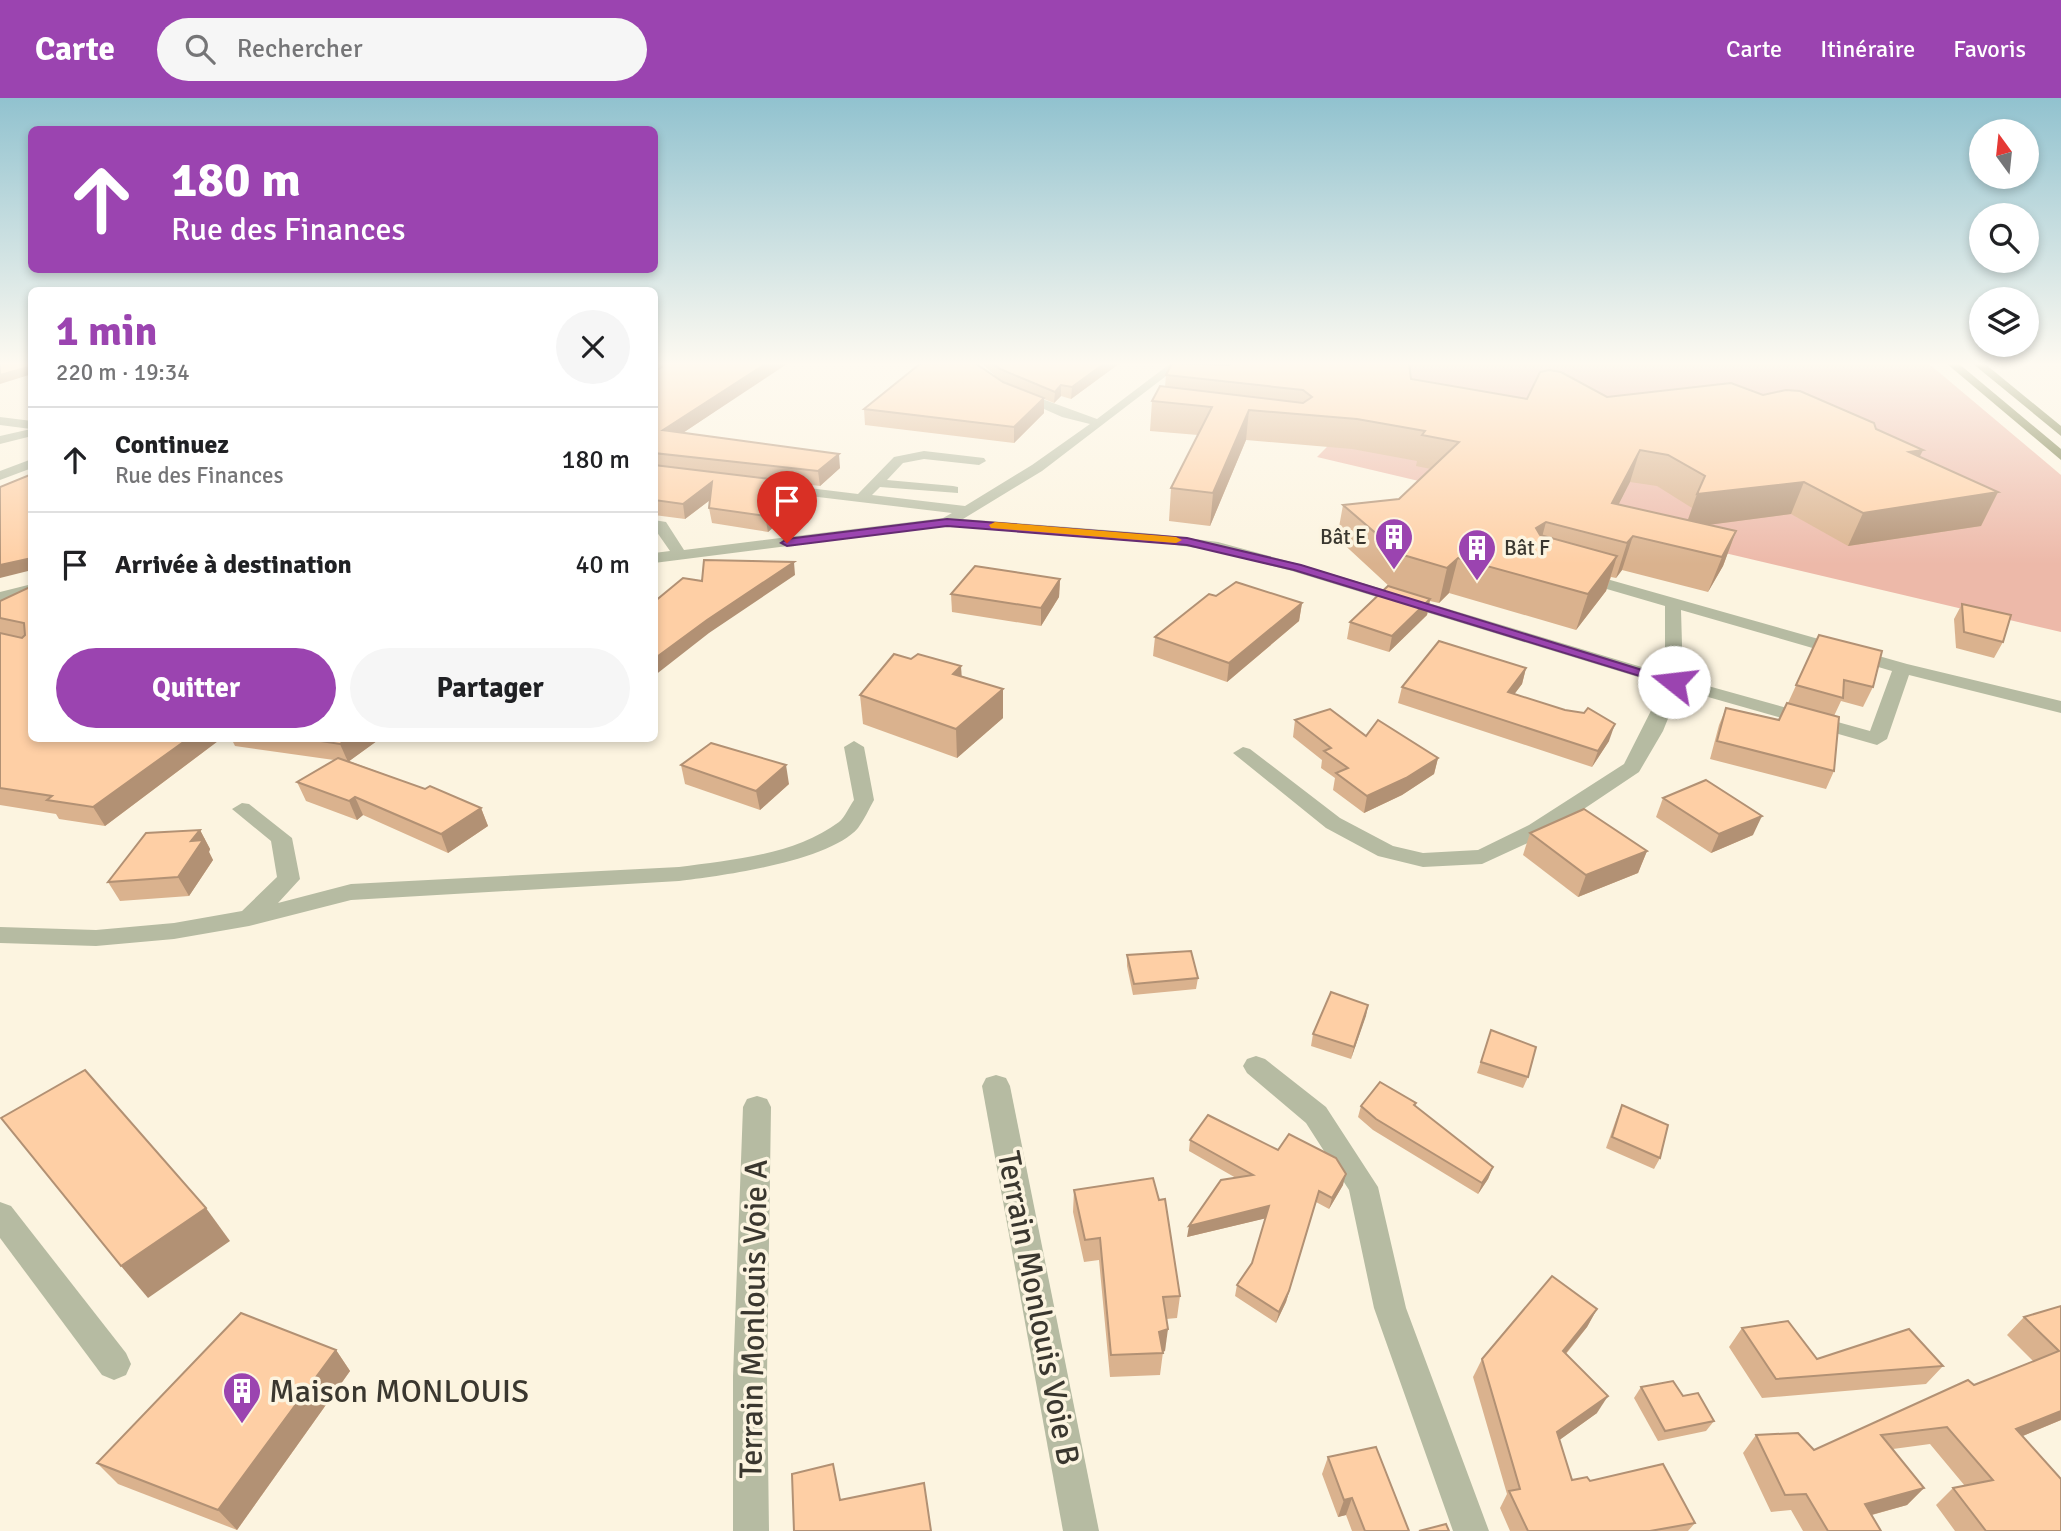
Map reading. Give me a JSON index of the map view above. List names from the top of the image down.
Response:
{
  "streets": {
    "street": ["Terrain Monlouis Voie B", "Terrain Monlouis Voie A"]
  },
  "places": {
    "building": ["Bât E", "Bât F", "Maison MONLOUIS"]
  },
  "north": "top",
  "page": {
    "header": "Carte",
    "search": "Rechercher",
    "nav": ["Carte", "Itinéraire", "Favoris"],
    "turn": ["180 m", "Rue des Finances"],
    "heading": ["1 min", "220 m · 19:34"],
    "list": [
      {
        "name": "Continuez",
        "note": "Rue des Finances",
        "value": "180 m"
      },
      {
        "name": "Arrivée à destination",
        "value": "40 m"
      }
    ],
    "buttons": ["Quitter", "Partager"]
  }
}
